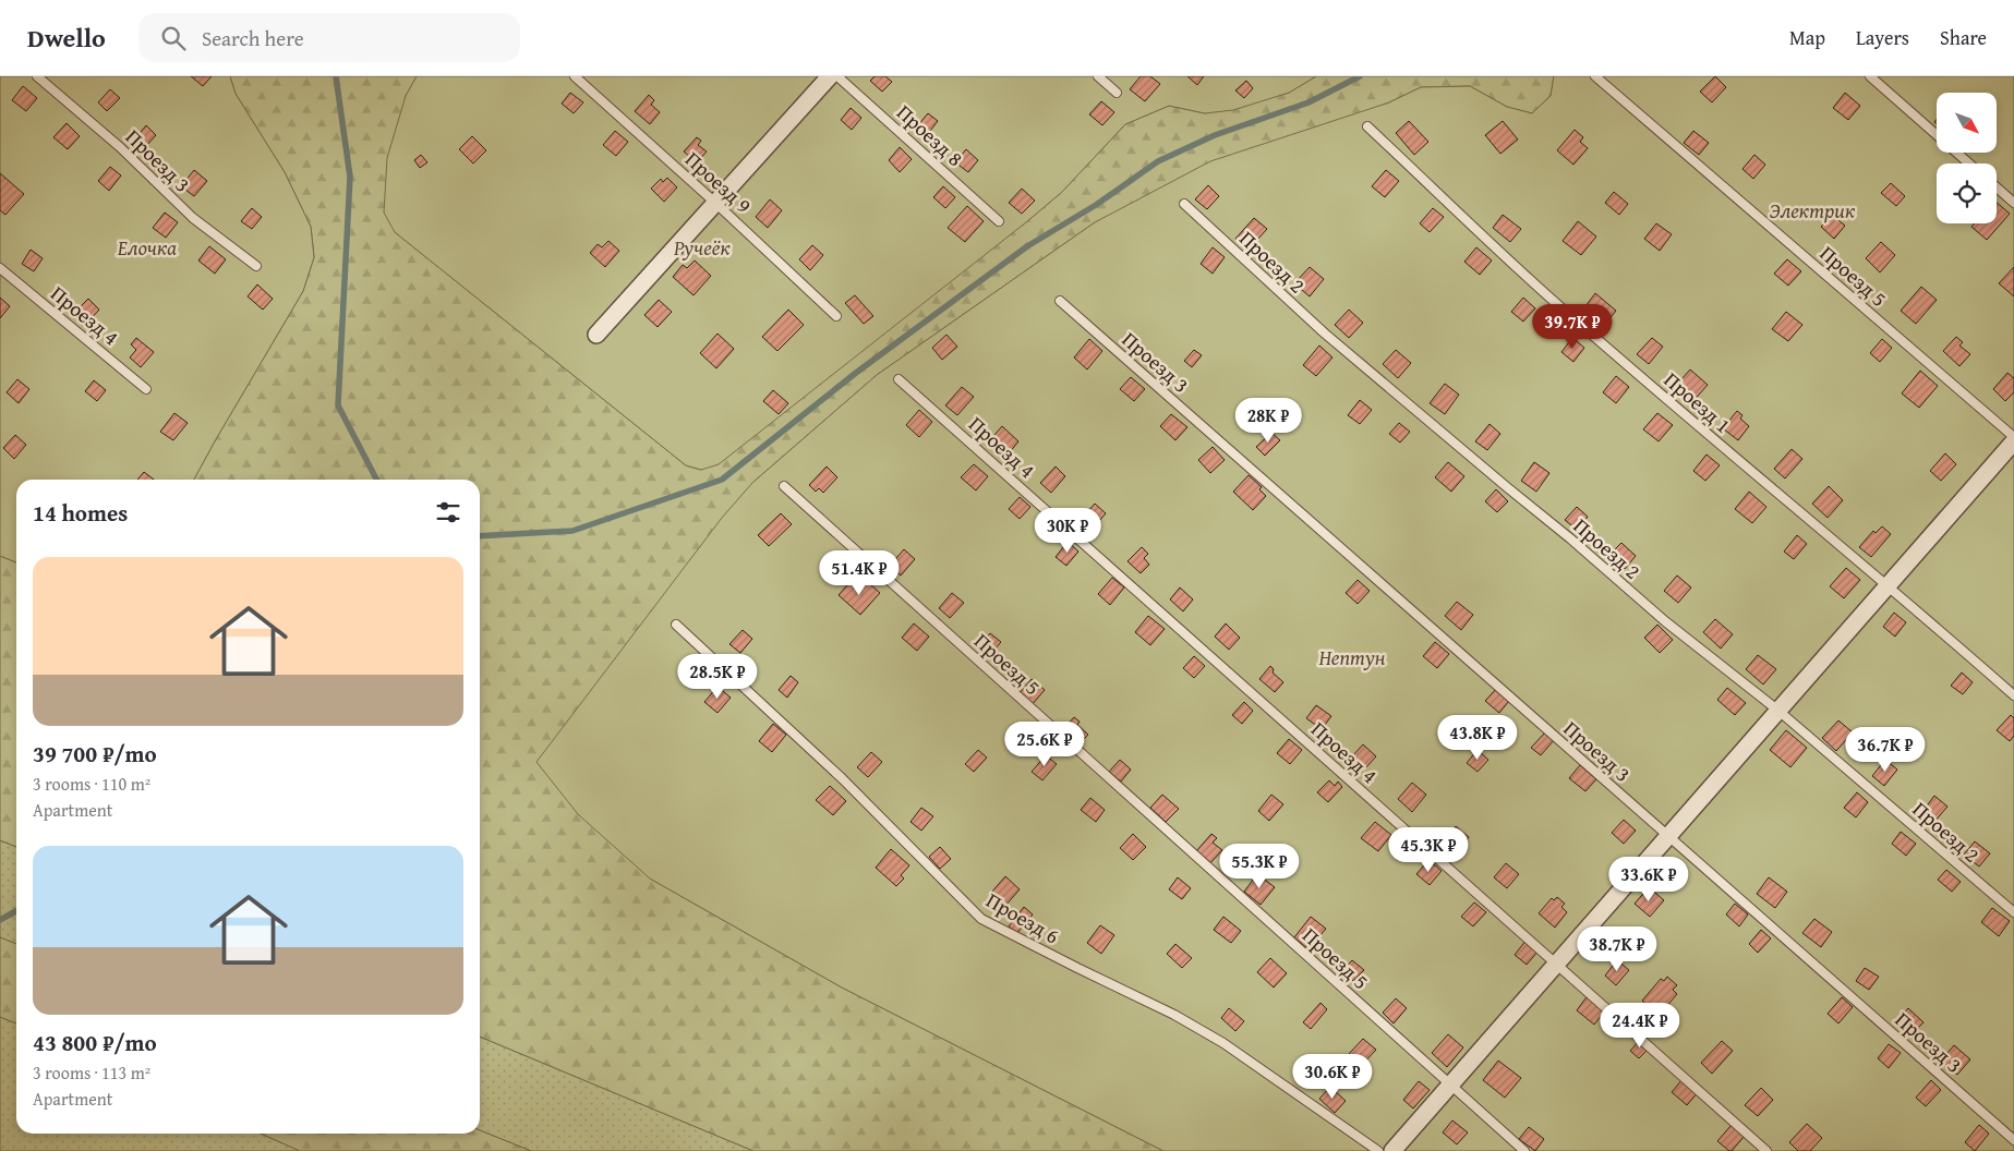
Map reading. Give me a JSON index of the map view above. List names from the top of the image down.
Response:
{
  "streets": {
    "lane": [
      "Проезд 8",
      "Проезд 3",
      "Проезд 9",
      "Проезд 2",
      "Проезд 5",
      "Проезд 4",
      "Проезд 1",
      "Проезд 6"
    ]
  },
  "parks": [
    "Электрик",
    "Елочка",
    "Ручеёк",
    "Нептун"
  ],
  "north": "bottom right",
  "page": {
    "header": "Dwello",
    "search": "Search here",
    "nav": ["Map", "Layers", "Share"],
    "price": [
      "39.7K ₽",
      "28K ₽",
      "30K ₽",
      "51.4K ₽",
      "28.5K ₽",
      "43.8K ₽",
      "25.6K ₽",
      "36.7K ₽",
      "45.3K ₽",
      "55.3K ₽",
      "33.6K ₽",
      "38.7K ₽",
      "24.4K ₽",
      "30.6K ₽"
    ],
    "heading": "14 homes",
    "list": [
      {
        "name": "39 700 ₽/mo",
        "note": "3 rooms · 110 m² · Apartment"
      },
      {
        "name": "43 800 ₽/mo",
        "note": "3 rooms · 113 m² · Apartment"
      }
    ]
  }
}
